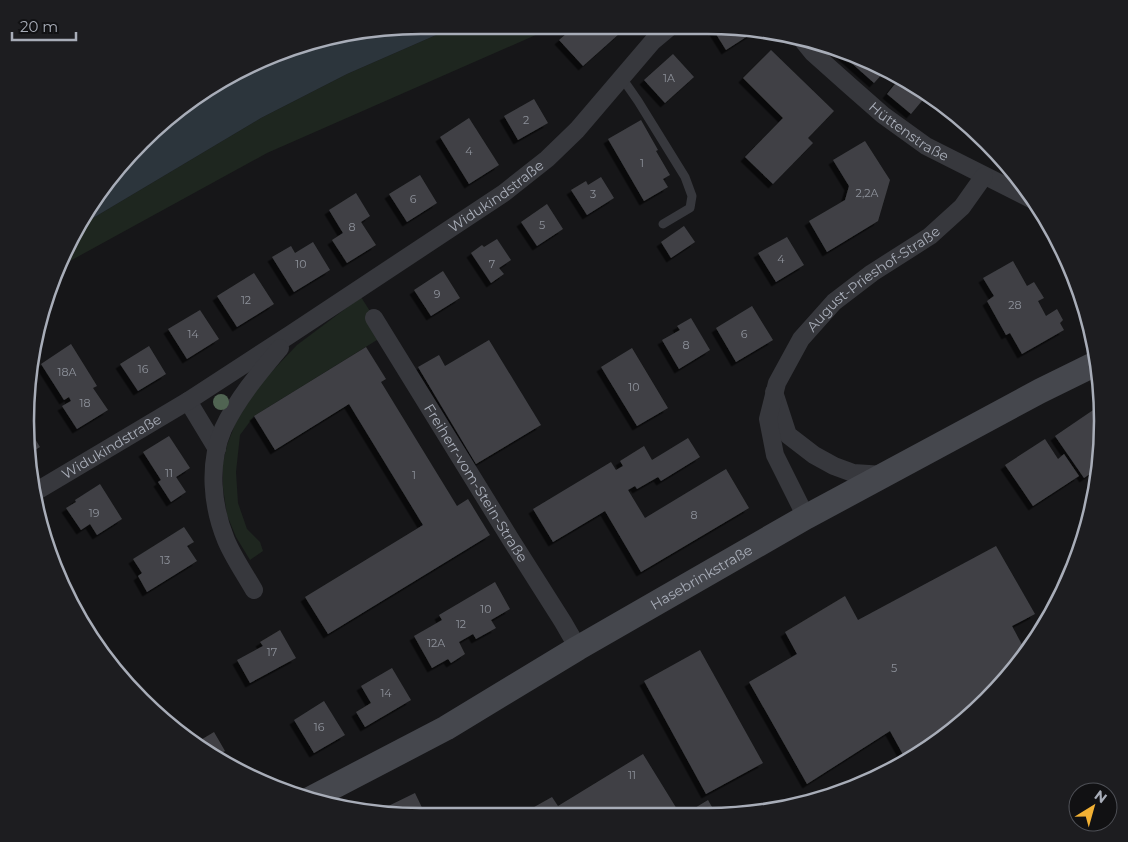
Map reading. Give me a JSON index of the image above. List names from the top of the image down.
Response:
{
  "streets": {
    "street": [
      "Hüttenstraße",
      "Widukindstraße",
      "August-Prieshof-Straße",
      "Freiherr-vom-Stein-Straße",
      "Hasebrinkstraße"
    ]
  },
  "crossings": [
    ["Hüttenstraße", "August-Prieshof-Straße"],
    ["August-Prieshof-Straße", "Hasebrinkstraße"],
    ["Freiherr-vom-Stein-Straße", "Hasebrinkstraße"]
  ],
  "house_numbers": [
    "1A",
    "2",
    "4",
    "1",
    "2,2A",
    "3",
    "6",
    "5",
    "8",
    "4",
    "10",
    "7",
    "9",
    "12",
    "28",
    "14",
    "6",
    "8",
    "16",
    "18A",
    "10",
    "18",
    "11",
    "1",
    "19",
    "8",
    "13",
    "10",
    "12",
    "12A",
    "17",
    "5",
    "14",
    "16",
    "11"
  ],
  "scale_bar": "20 m",
  "north": "top right"
}
